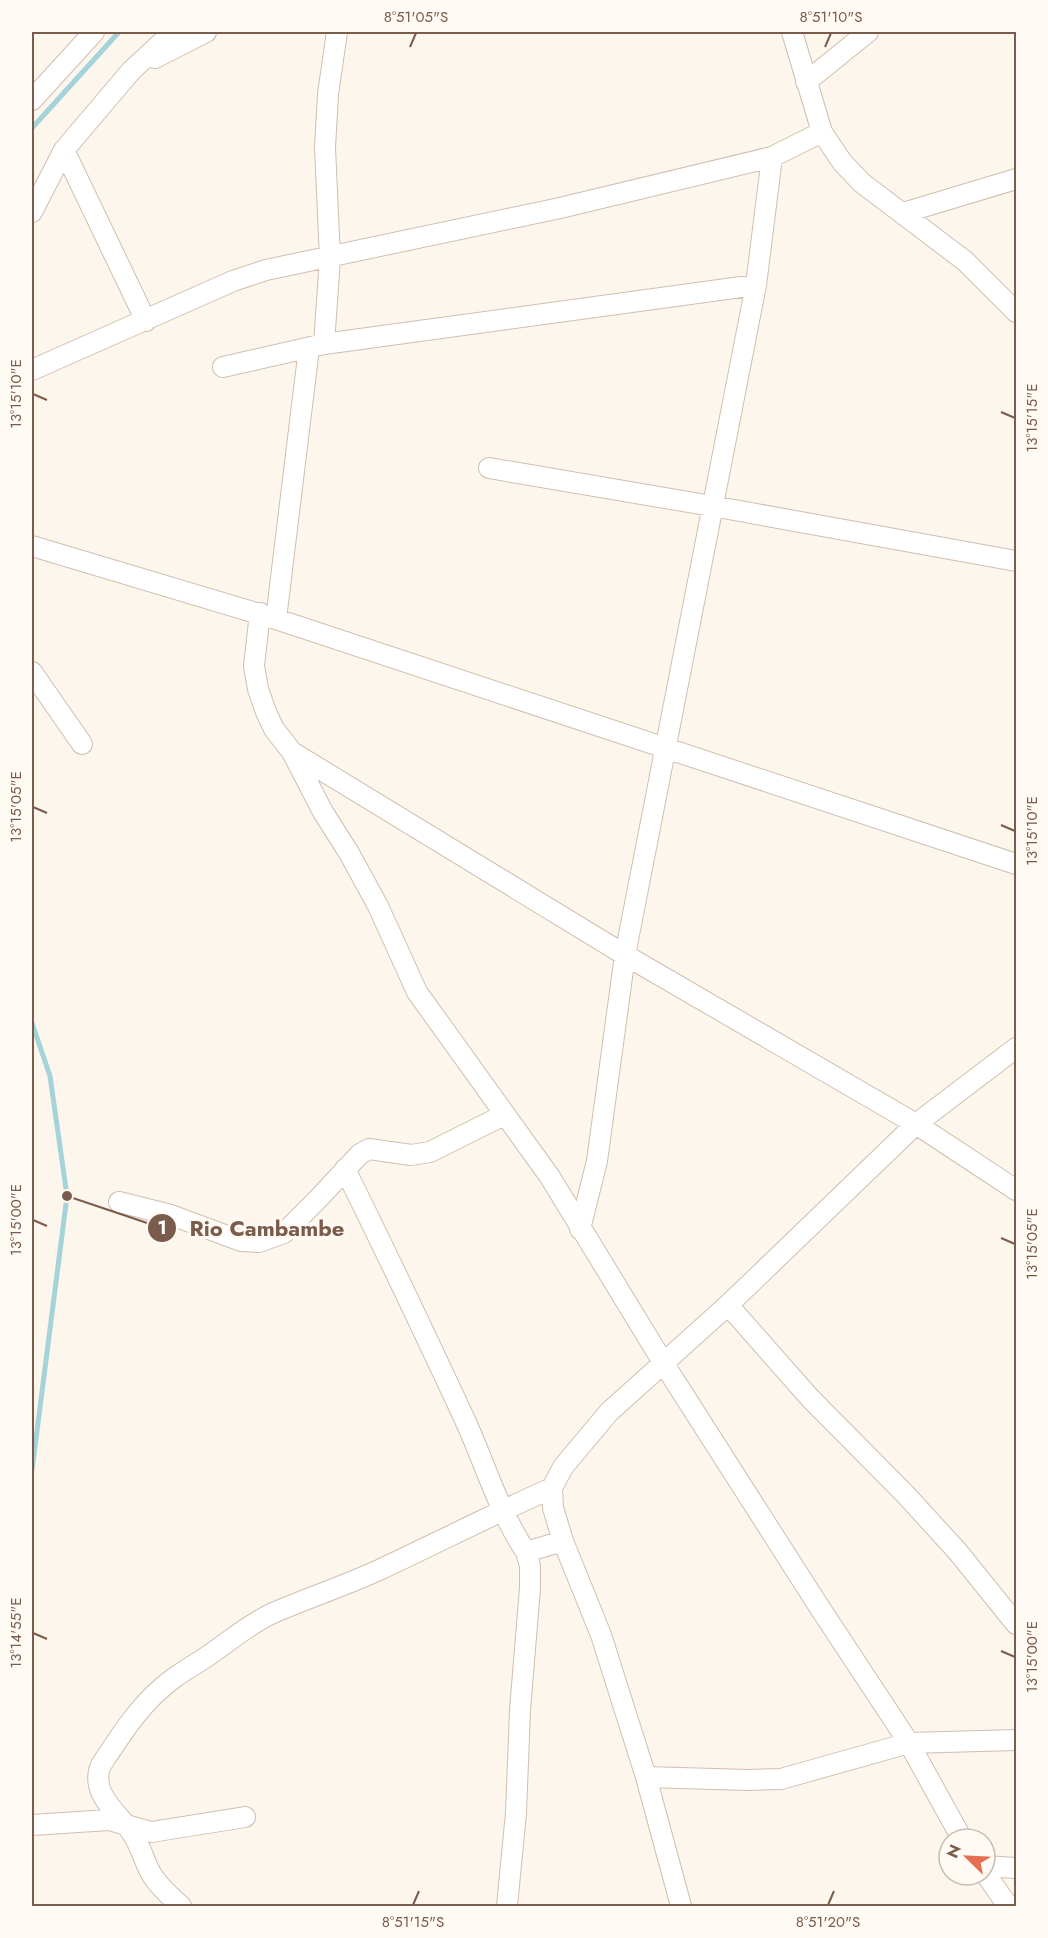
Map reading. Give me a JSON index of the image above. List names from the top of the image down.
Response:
{
  "places": ["Rio Cambambe"],
  "north": "top left",
  "coordinates": [
    "8°51'05\"S",
    "8°51'10\"S",
    "13°15'10\"E",
    "13°15'15\"E",
    "13°15'05\"E",
    "13°15'00\"E",
    "13°14'55\"E",
    "8°51'15\"S",
    "8°51'20\"S"
  ]
}
